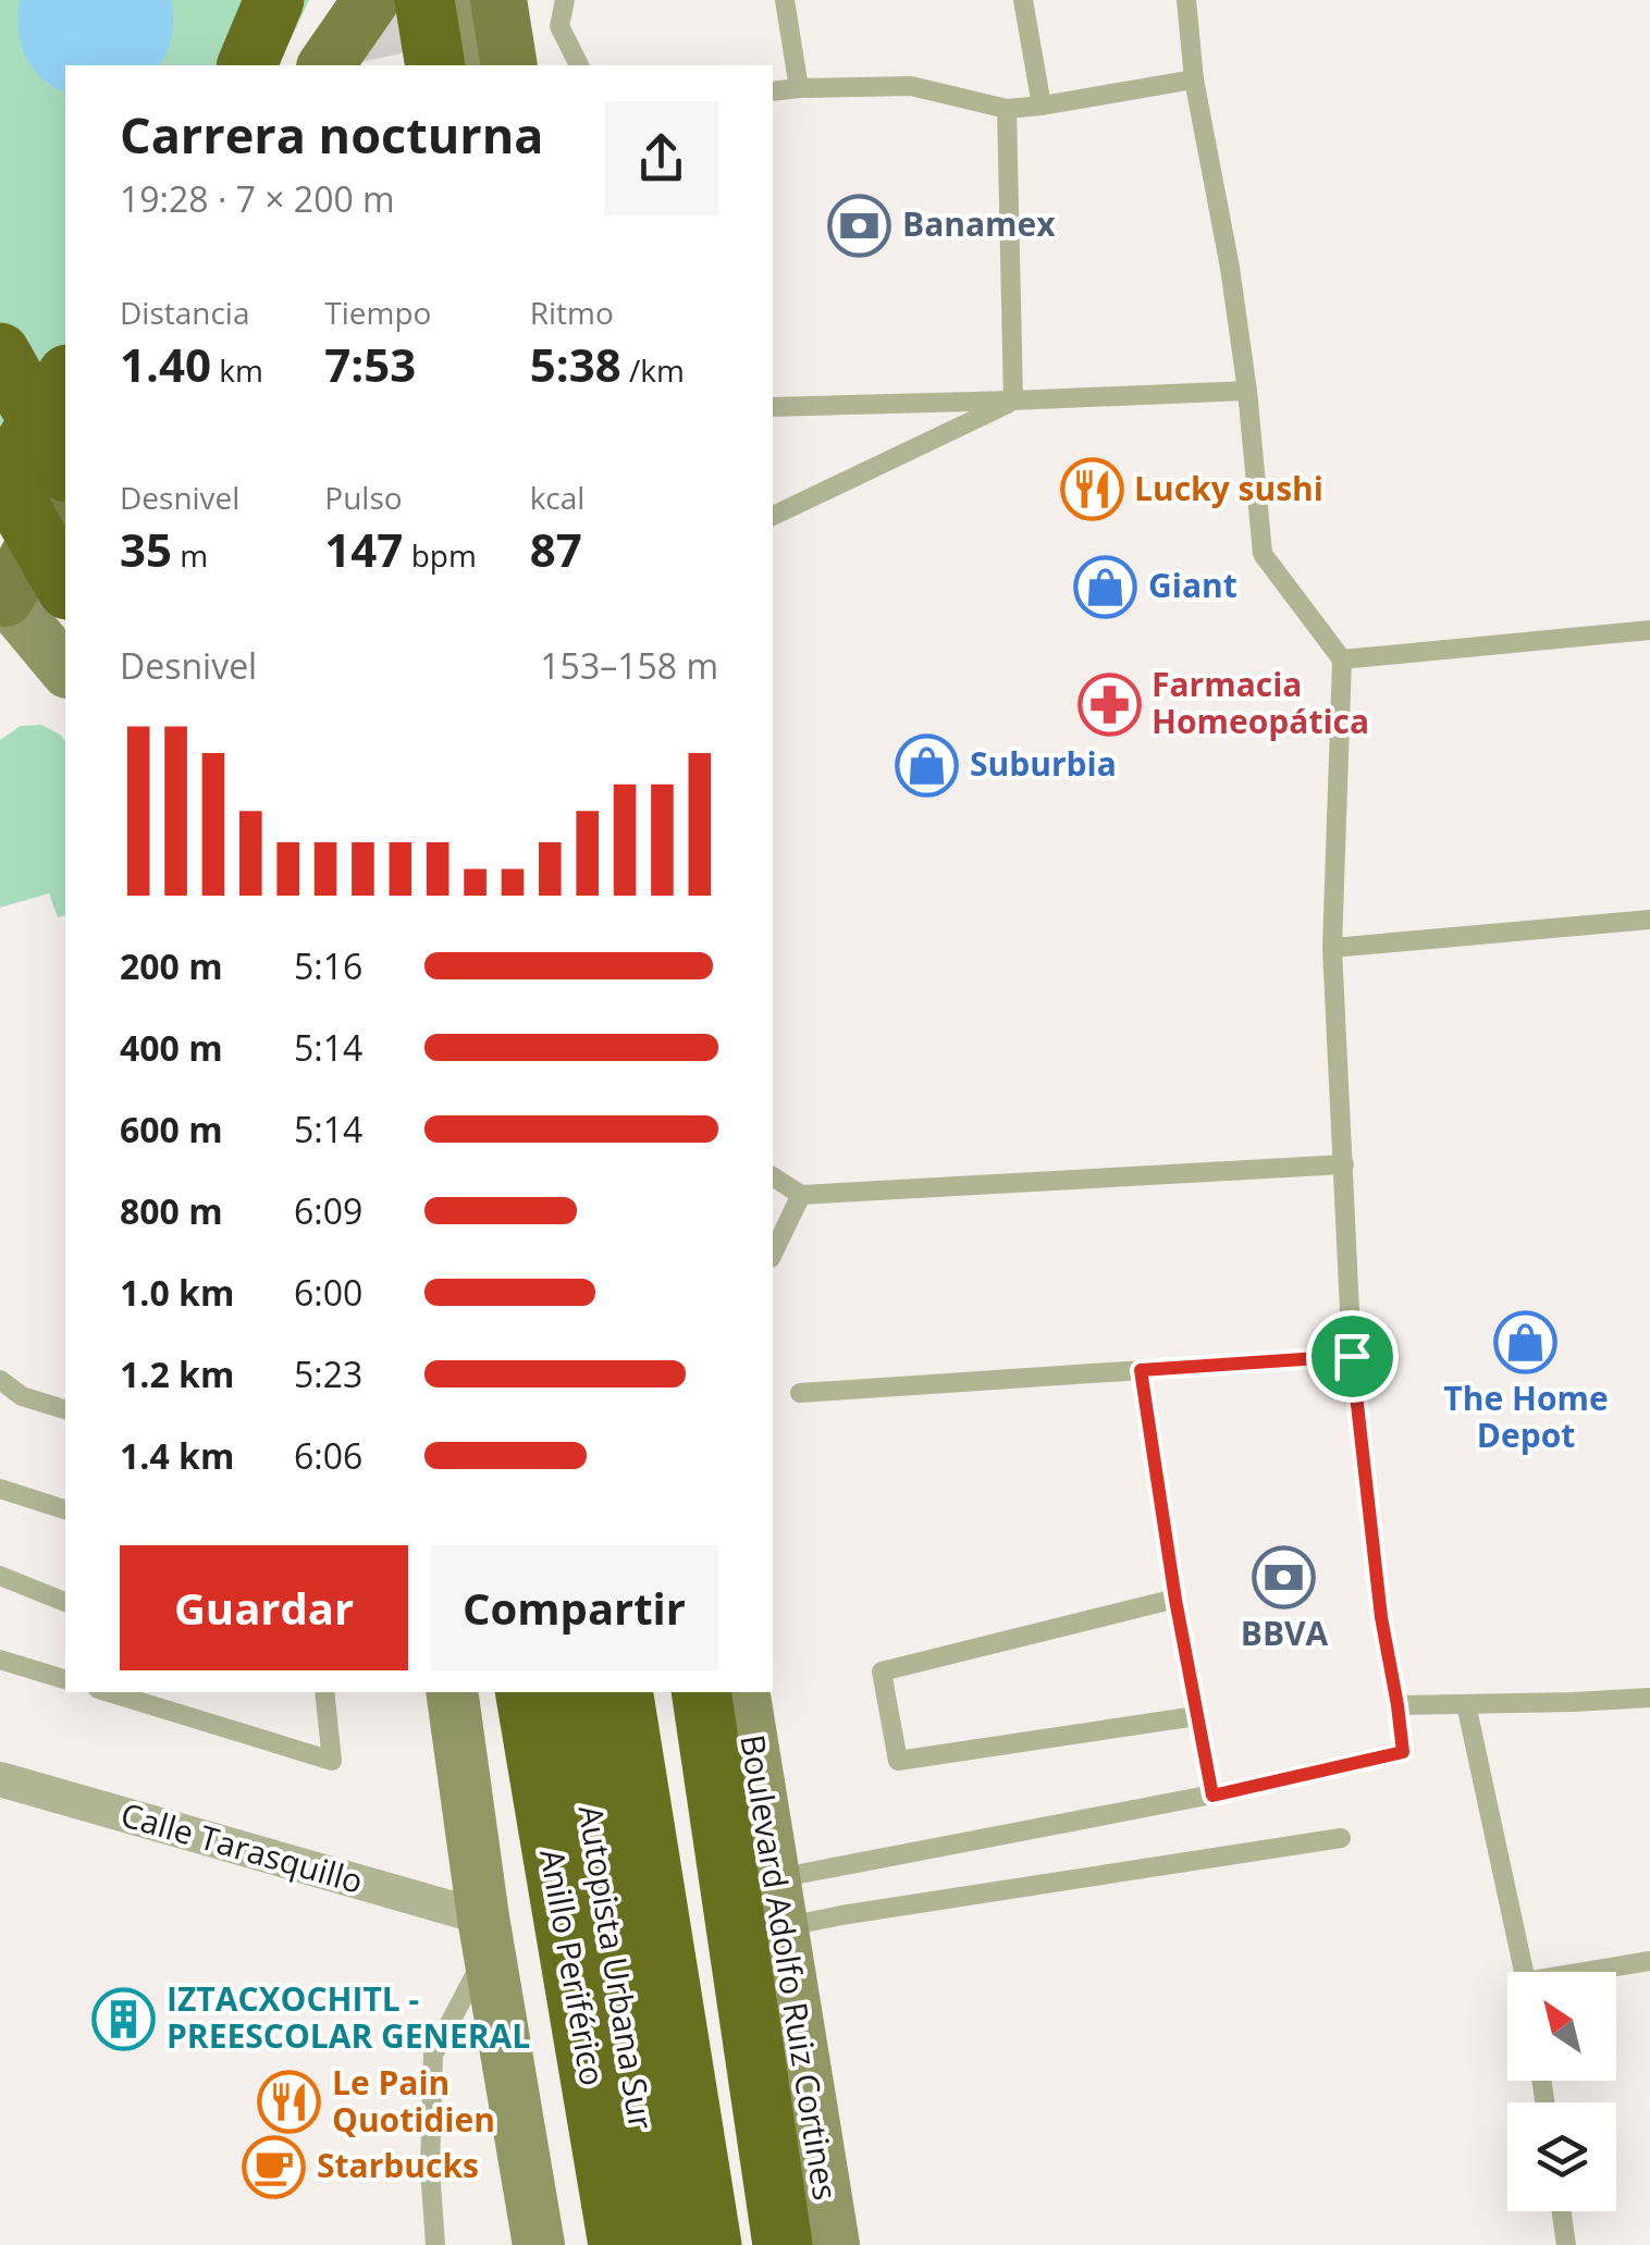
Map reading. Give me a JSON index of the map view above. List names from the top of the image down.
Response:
{
  "streets": {
    "highway": ["Anillo Periférico", "Autopista Urbana Sur"],
    "main road": ["Boulevard Adolfo Ruiz Cortines"],
    "street": ["Calle Tarasquillo"]
  },
  "places": {
    "bank": ["Banamex", "BBVA"],
    "restaurant": ["Lucky sushi", "Le Pain Quotidien"],
    "shop": ["Giant", "Suburbia", "The Home Depot"],
    "pharmacy": ["Farmacia Homeopática"],
    "building": ["IZTACXOCHITL - PREESCOLAR GENERAL"],
    "cafe": ["Starbucks"]
  },
  "north": "top left",
  "page": {
    "heading": ["Carrera nocturna", "19:28 · 7 × 200 m"],
    "stats": [
      ["Distancia", "1.40 km"],
      ["Tiempo", "7:53"],
      ["Ritmo", "5:38 /km"],
      ["Desnivel", "35 m"],
      ["Pulso", "147 bpm"],
      ["kcal", "87"]
    ],
    "chart": ["Desnivel", "153–158 m"],
    "list": [
      {
        "name": "200 m",
        "note": "5:16"
      },
      {
        "name": "400 m",
        "note": "5:14"
      },
      {
        "name": "600 m",
        "note": "5:14"
      },
      {
        "name": "800 m",
        "note": "6:09"
      },
      {
        "name": "1.0 km",
        "note": "6:00"
      },
      {
        "name": "1.2 km",
        "note": "5:23"
      },
      {
        "name": "1.4 km",
        "note": "6:06"
      }
    ],
    "buttons": ["Guardar", "Compartir"]
  }
}
